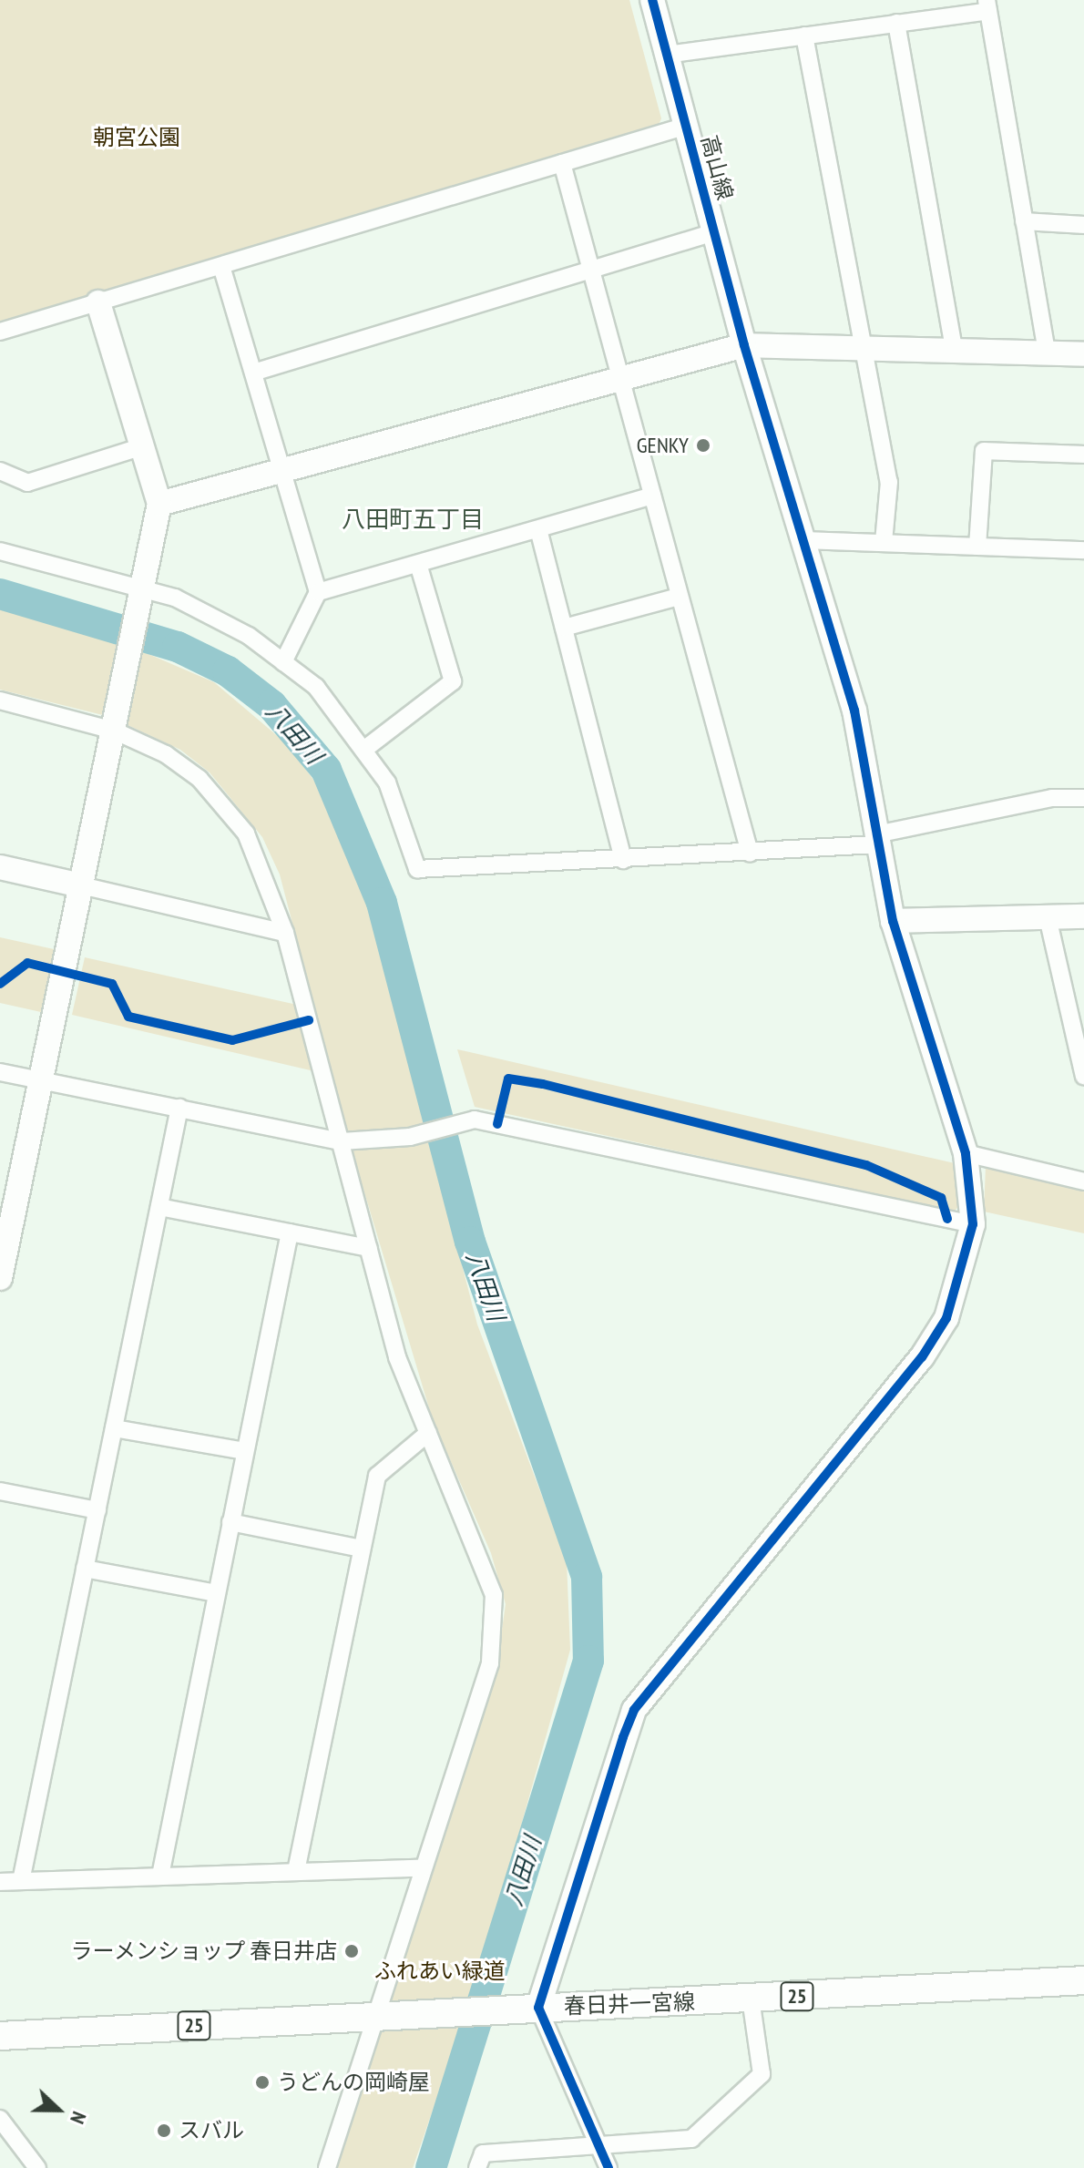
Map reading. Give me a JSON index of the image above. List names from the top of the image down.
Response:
{
  "streets": {
    "main road": ["25", "春日井一宮線"],
    "street": ["高山線"]
  },
  "crossings": [
    ["高山線", "春日井一宮線"]
  ],
  "districts": ["八田町五丁目"],
  "water": ["八田川"],
  "parks": ["朝宮公園", "ふれあい緑道"],
  "places": [
    "GENKY",
    "ラーメンショップ 春日井店",
    "うどんの岡崎屋",
    "スバル"
  ],
  "north": "right"
}
